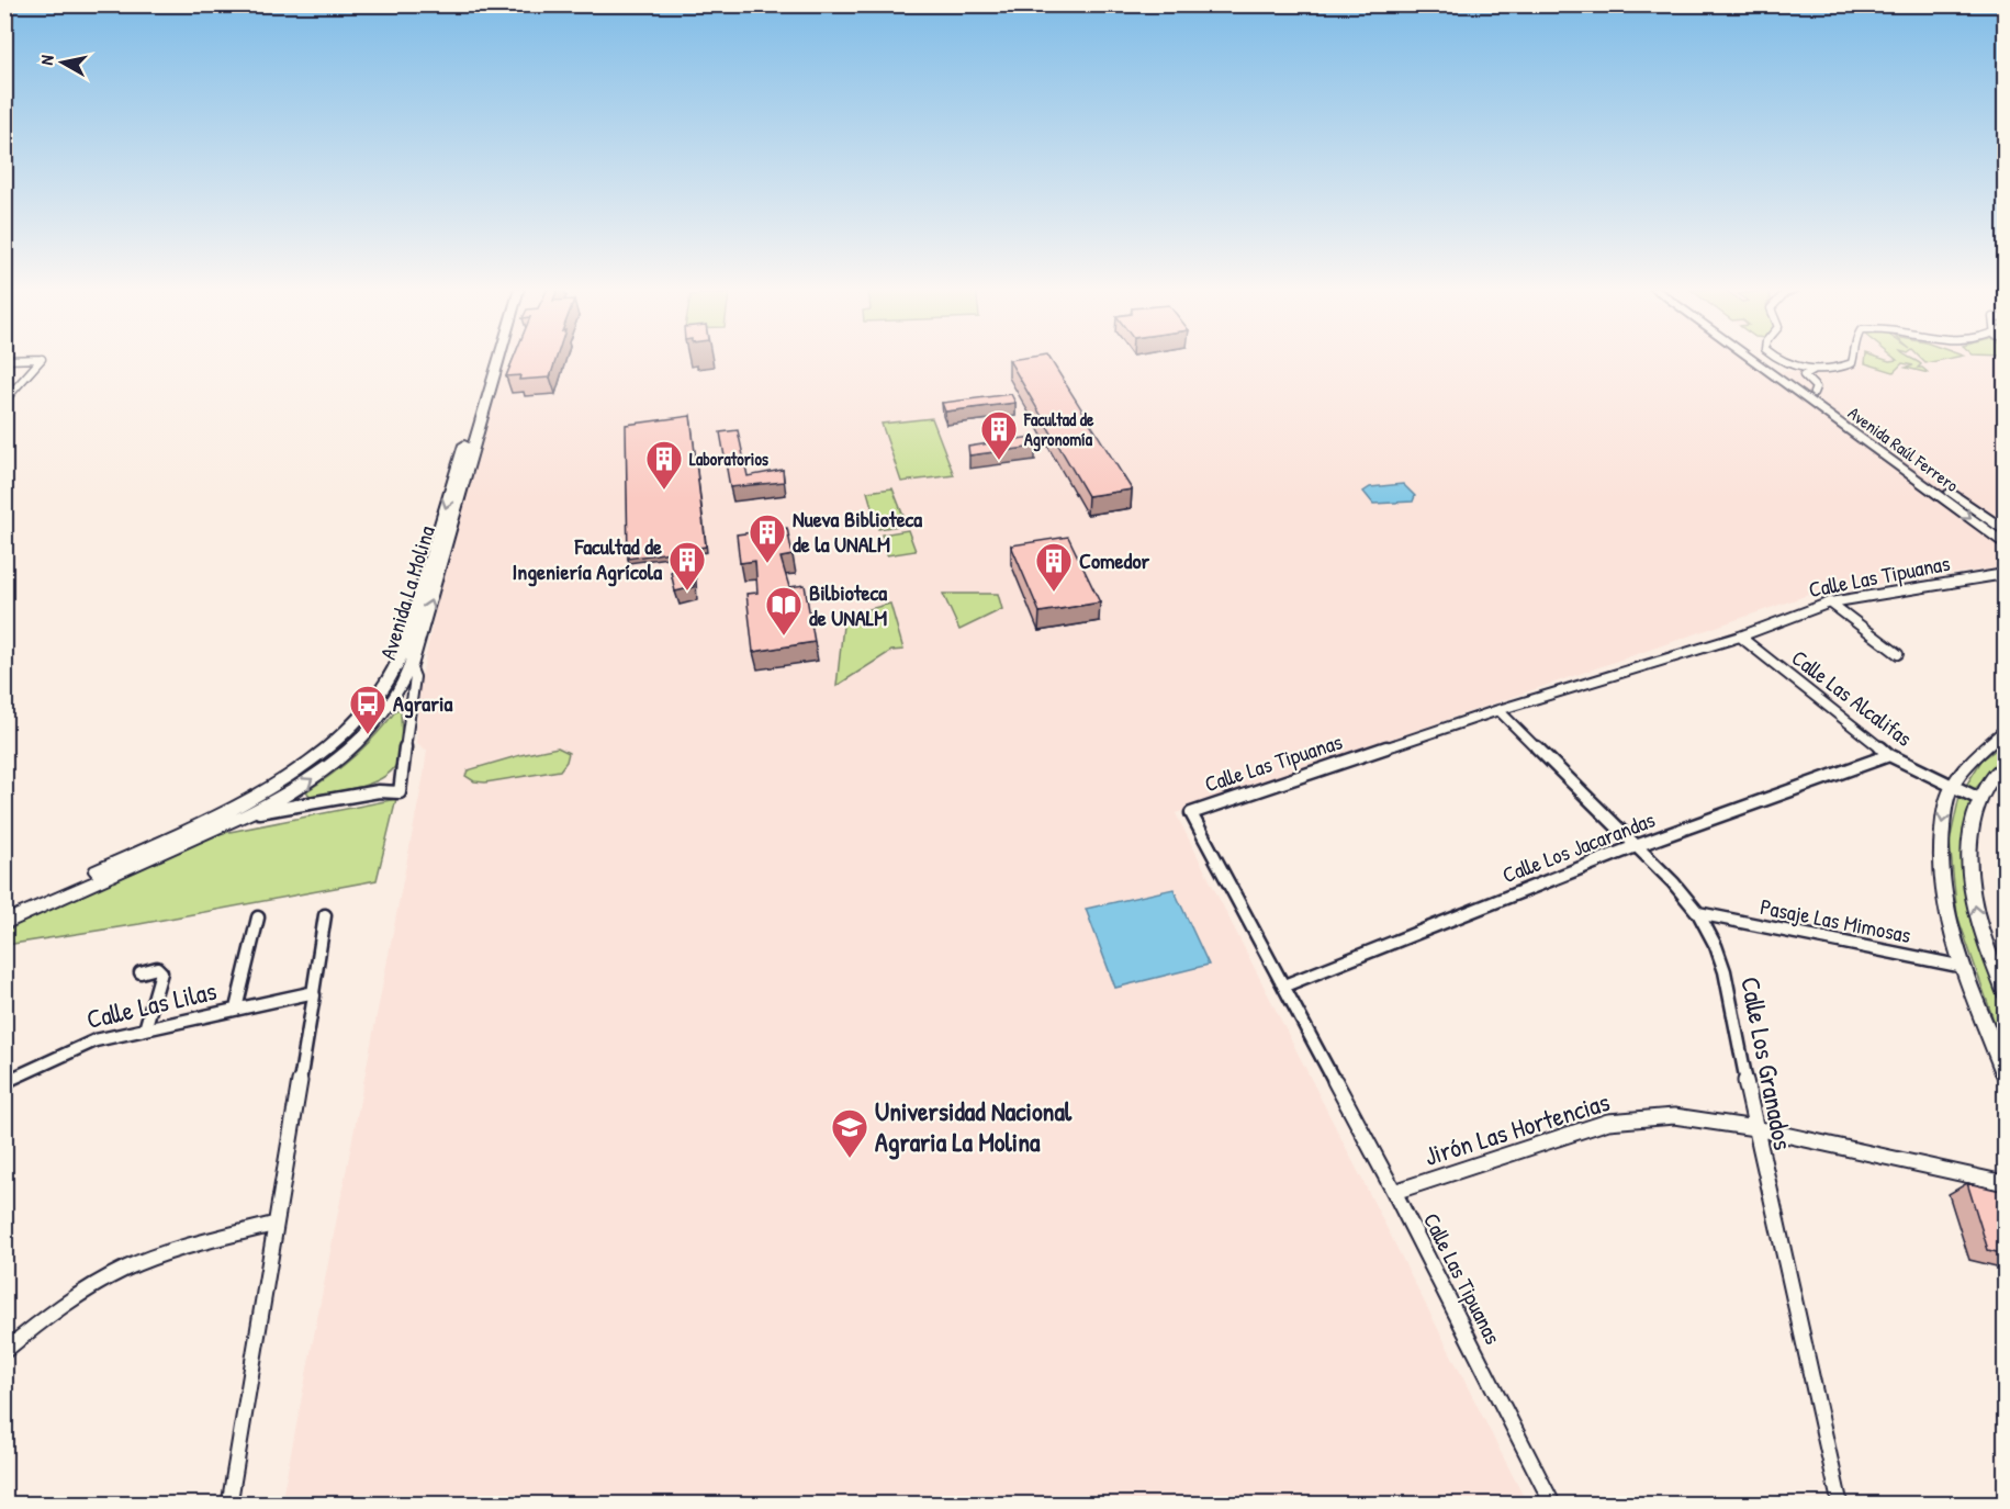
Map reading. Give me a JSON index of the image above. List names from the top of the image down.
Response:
{
  "streets": {
    "main road": ["Avenida Raúl Ferrero", "Avenida La Molina"],
    "street": [
      "Calle Las Tipuanas",
      "Calle Las Alcalifas",
      "Calle Los Jacarandas",
      "Pasaje Las Mimosas",
      "Calle Las Lilas",
      "Calle Los Granados",
      "Jirón Las Hortencias"
    ]
  },
  "crossings": [
    ["Calle Las Tipuanas", "Calle Las Alcalifas"],
    ["Calle Las Tipuanas", "Calle Los Jacarandas"],
    ["Calle Las Tipuanas", "Calle Los Granados"],
    ["Calle Las Tipuanas", "Jirón Las Hortencias"],
    ["Calle Las Alcalifas", "Calle Los Jacarandas"],
    ["Calle Los Jacarandas", "Calle Los Granados"],
    ["Pasaje Las Mimosas", "Calle Los Granados"],
    ["Calle Los Granados", "Jirón Las Hortencias"]
  ],
  "places": {
    "building": [
      "Facultad de Agronomía",
      "Laboratorios",
      "Nueva Biblioteca de la UNALM",
      "Facultad de Ingeniería Agrícola",
      "Comedor"
    ],
    "library": ["Bilbioteca de UNALM"],
    "bus stop": ["Agraria"],
    "school or university": ["Universidad Nacional Agraria La Molina"]
  },
  "north": "left"
}
